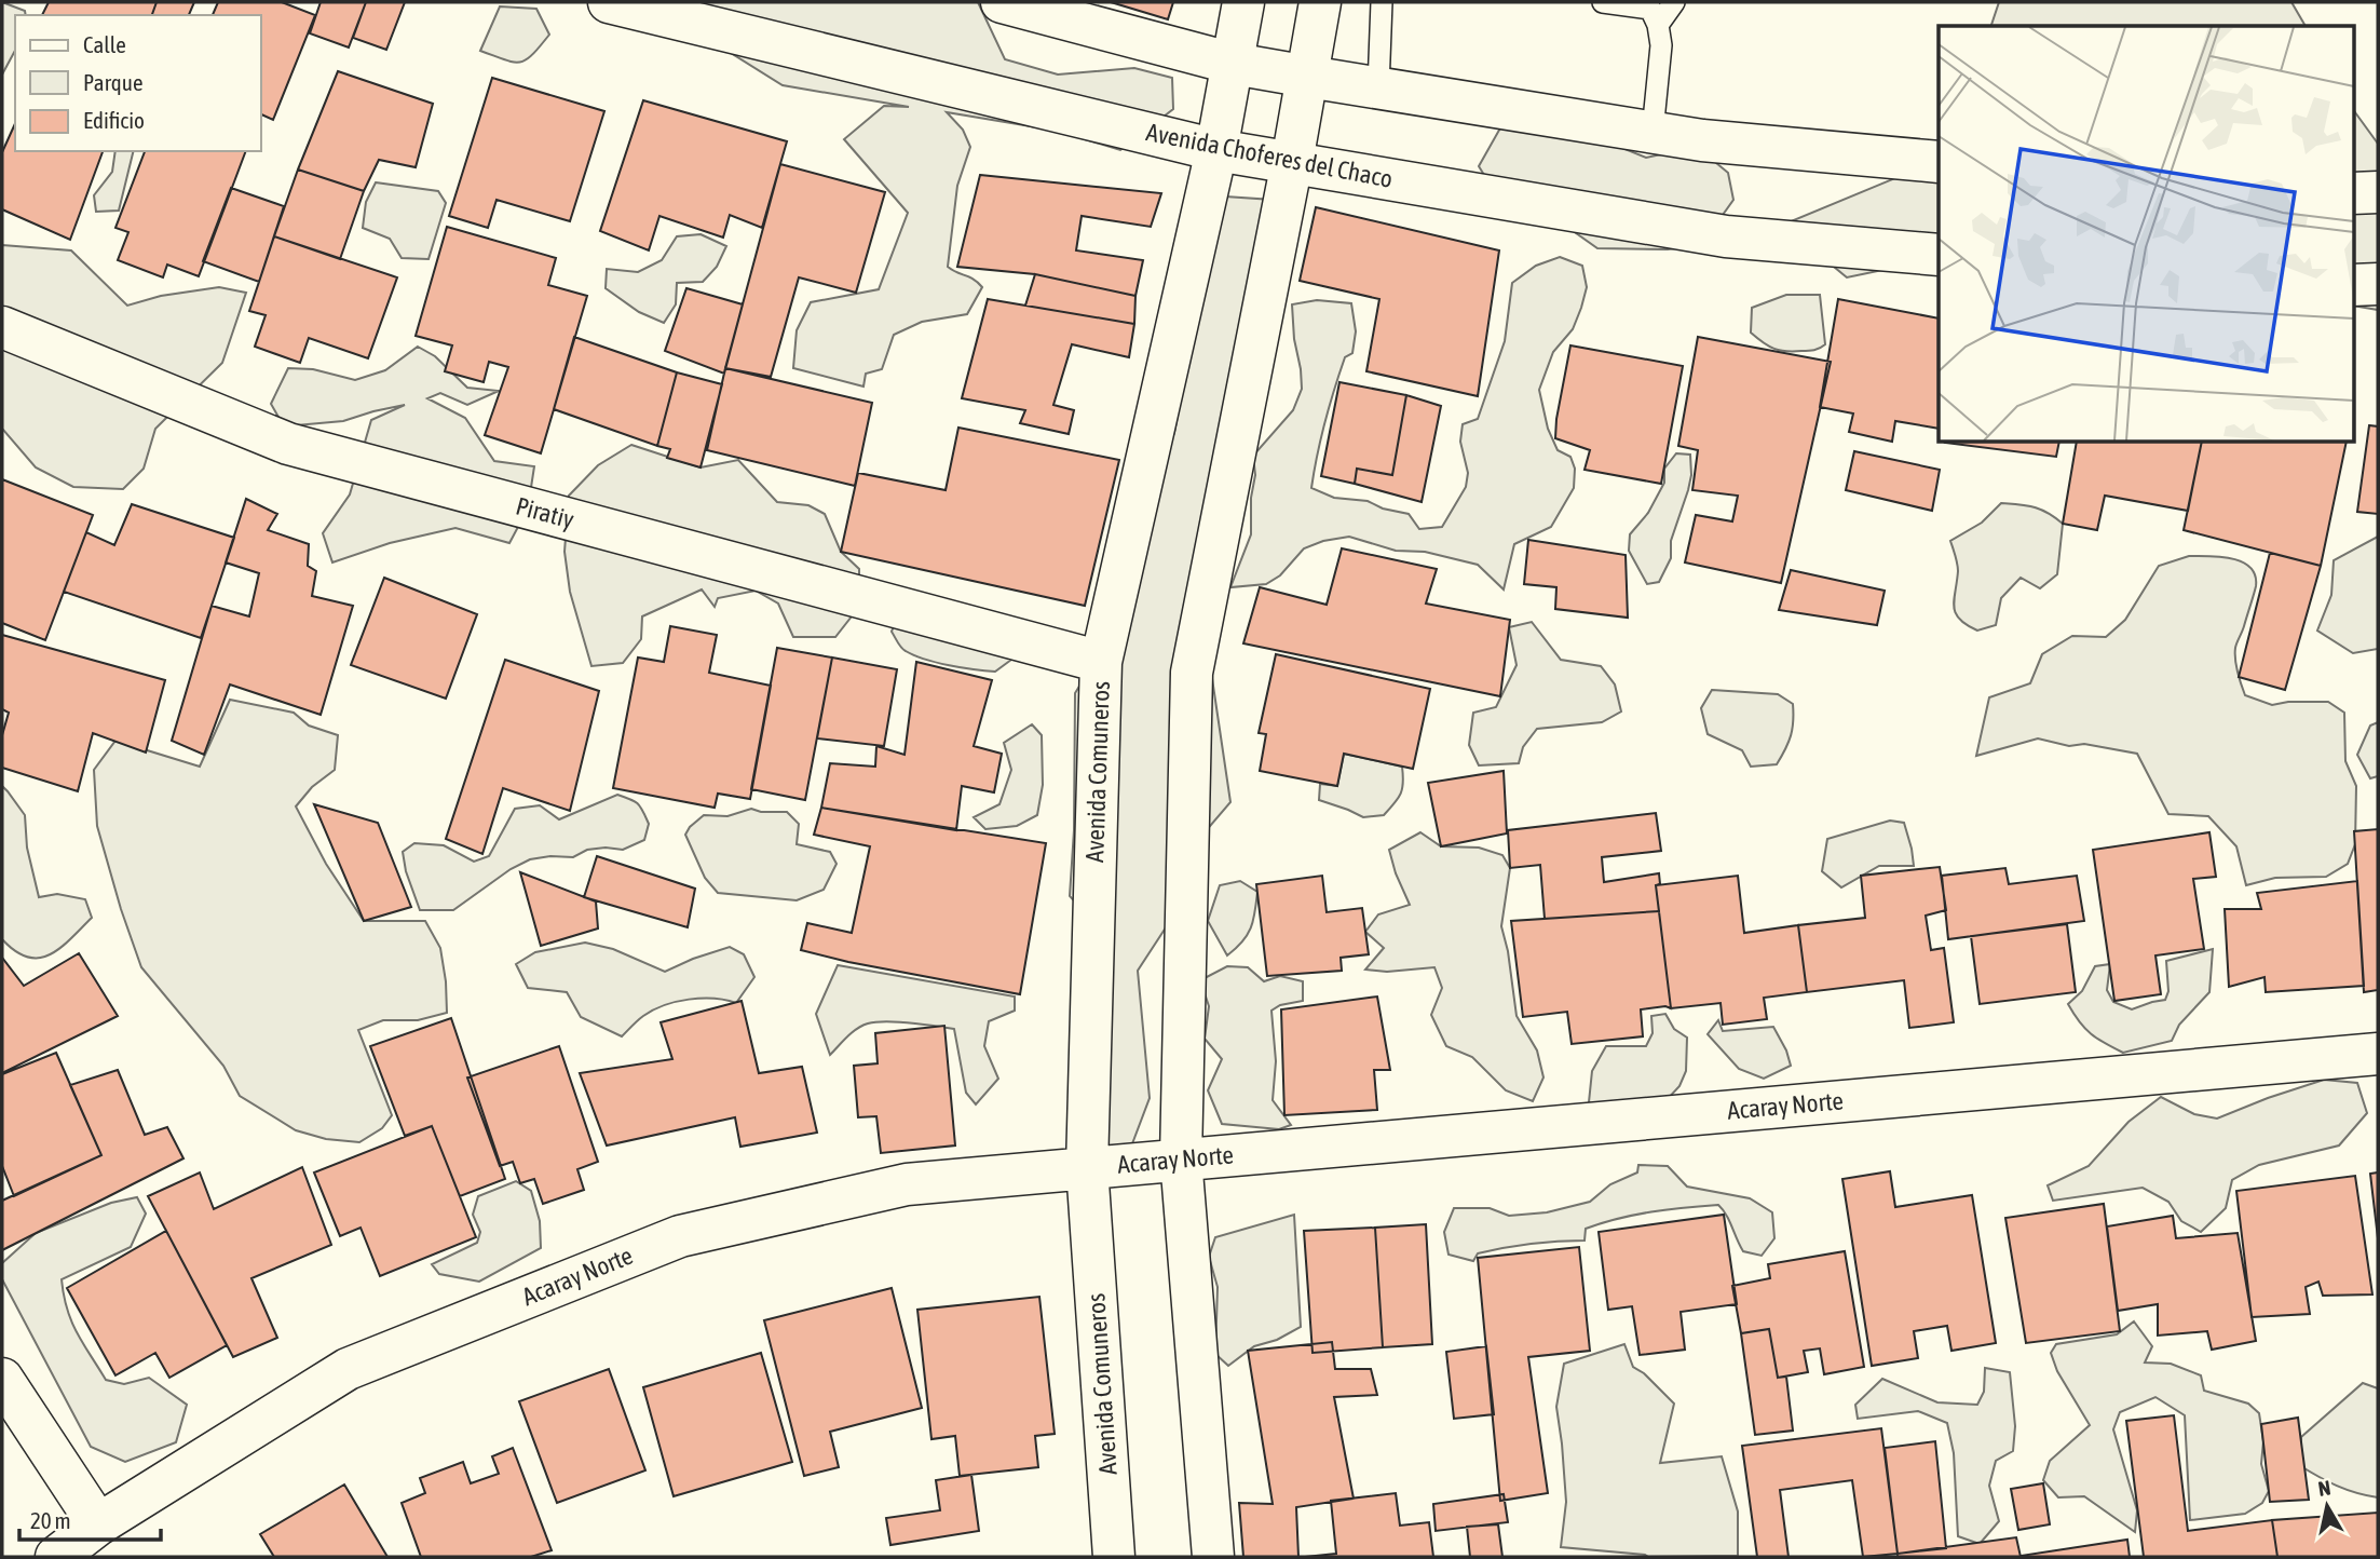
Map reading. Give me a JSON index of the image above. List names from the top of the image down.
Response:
{
  "streets": {
    "street": [
      "Avenida Choferes del Chaco",
      "Piratiy",
      "Avenida Comuneros",
      "Acaray Norte"
    ]
  },
  "crossings": [
    ["Avenida Choferes del Chaco", "Avenida Comuneros"],
    ["Piratiy", "Avenida Comuneros"],
    ["Avenida Comuneros", "Acaray Norte"]
  ],
  "legend": ["Calle", "Parque", "Edificio"],
  "scale_bar": "20 m",
  "north": "top"
}
